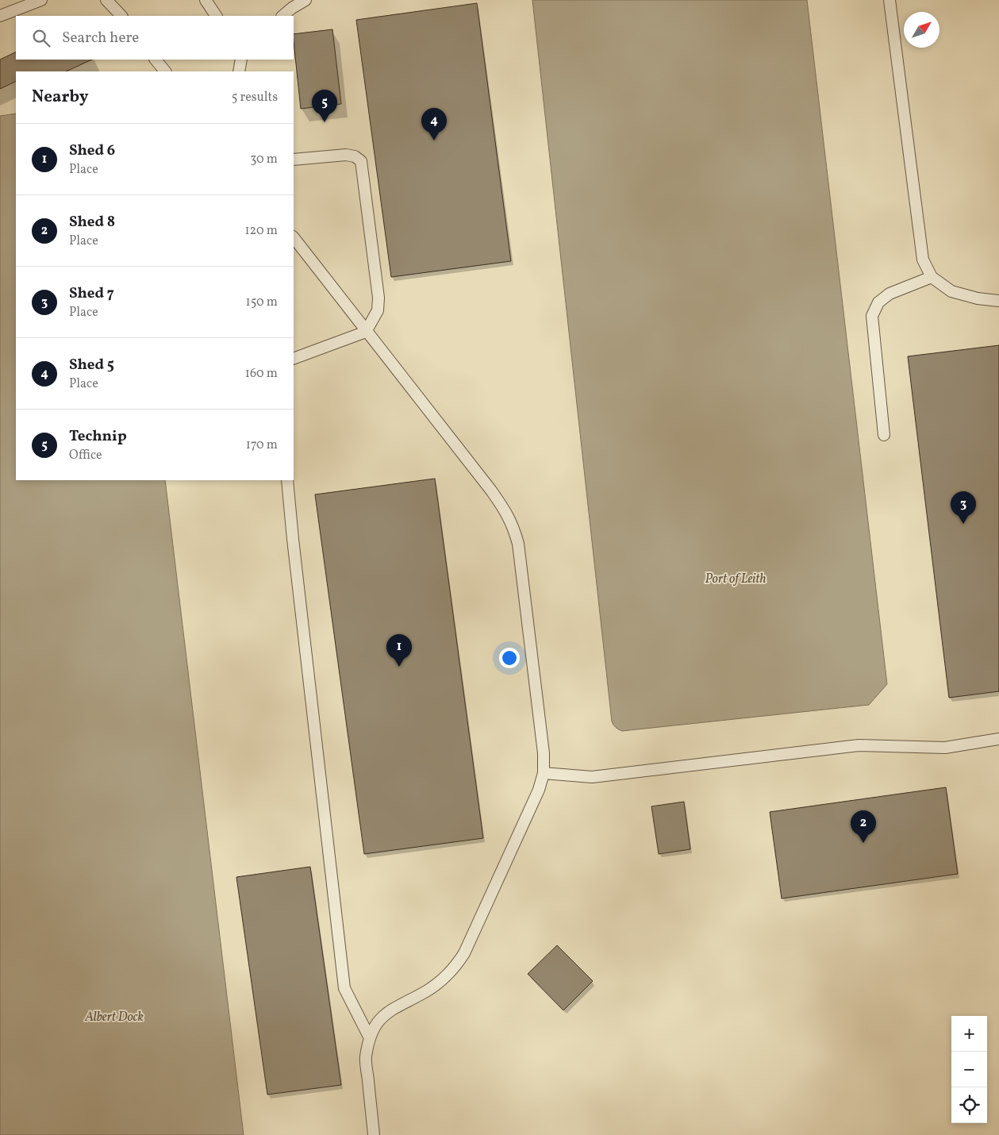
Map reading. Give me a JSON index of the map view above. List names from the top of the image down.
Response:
{
  "water": ["Port of Leith", "Albert Dock"],
  "north": "top right",
  "page": {
    "search": "Search here",
    "heading": ["Nearby", "5 results"],
    "pins": [
      "5",
      "4",
      "3",
      "1",
      "2"
    ],
    "list": [
      {
        "mark": "1",
        "name": "Shed 6",
        "note": "Place",
        "value": "30 m"
      },
      {
        "mark": "2",
        "name": "Shed 8",
        "note": "Place",
        "value": "120 m"
      },
      {
        "mark": "3",
        "name": "Shed 7",
        "note": "Place",
        "value": "150 m"
      },
      {
        "mark": "4",
        "name": "Shed 5",
        "note": "Place",
        "value": "160 m"
      },
      {
        "mark": "5",
        "name": "Technip",
        "note": "Office",
        "value": "170 m"
      }
    ],
    "map_buttons": ["+", "−"]
  }
}
